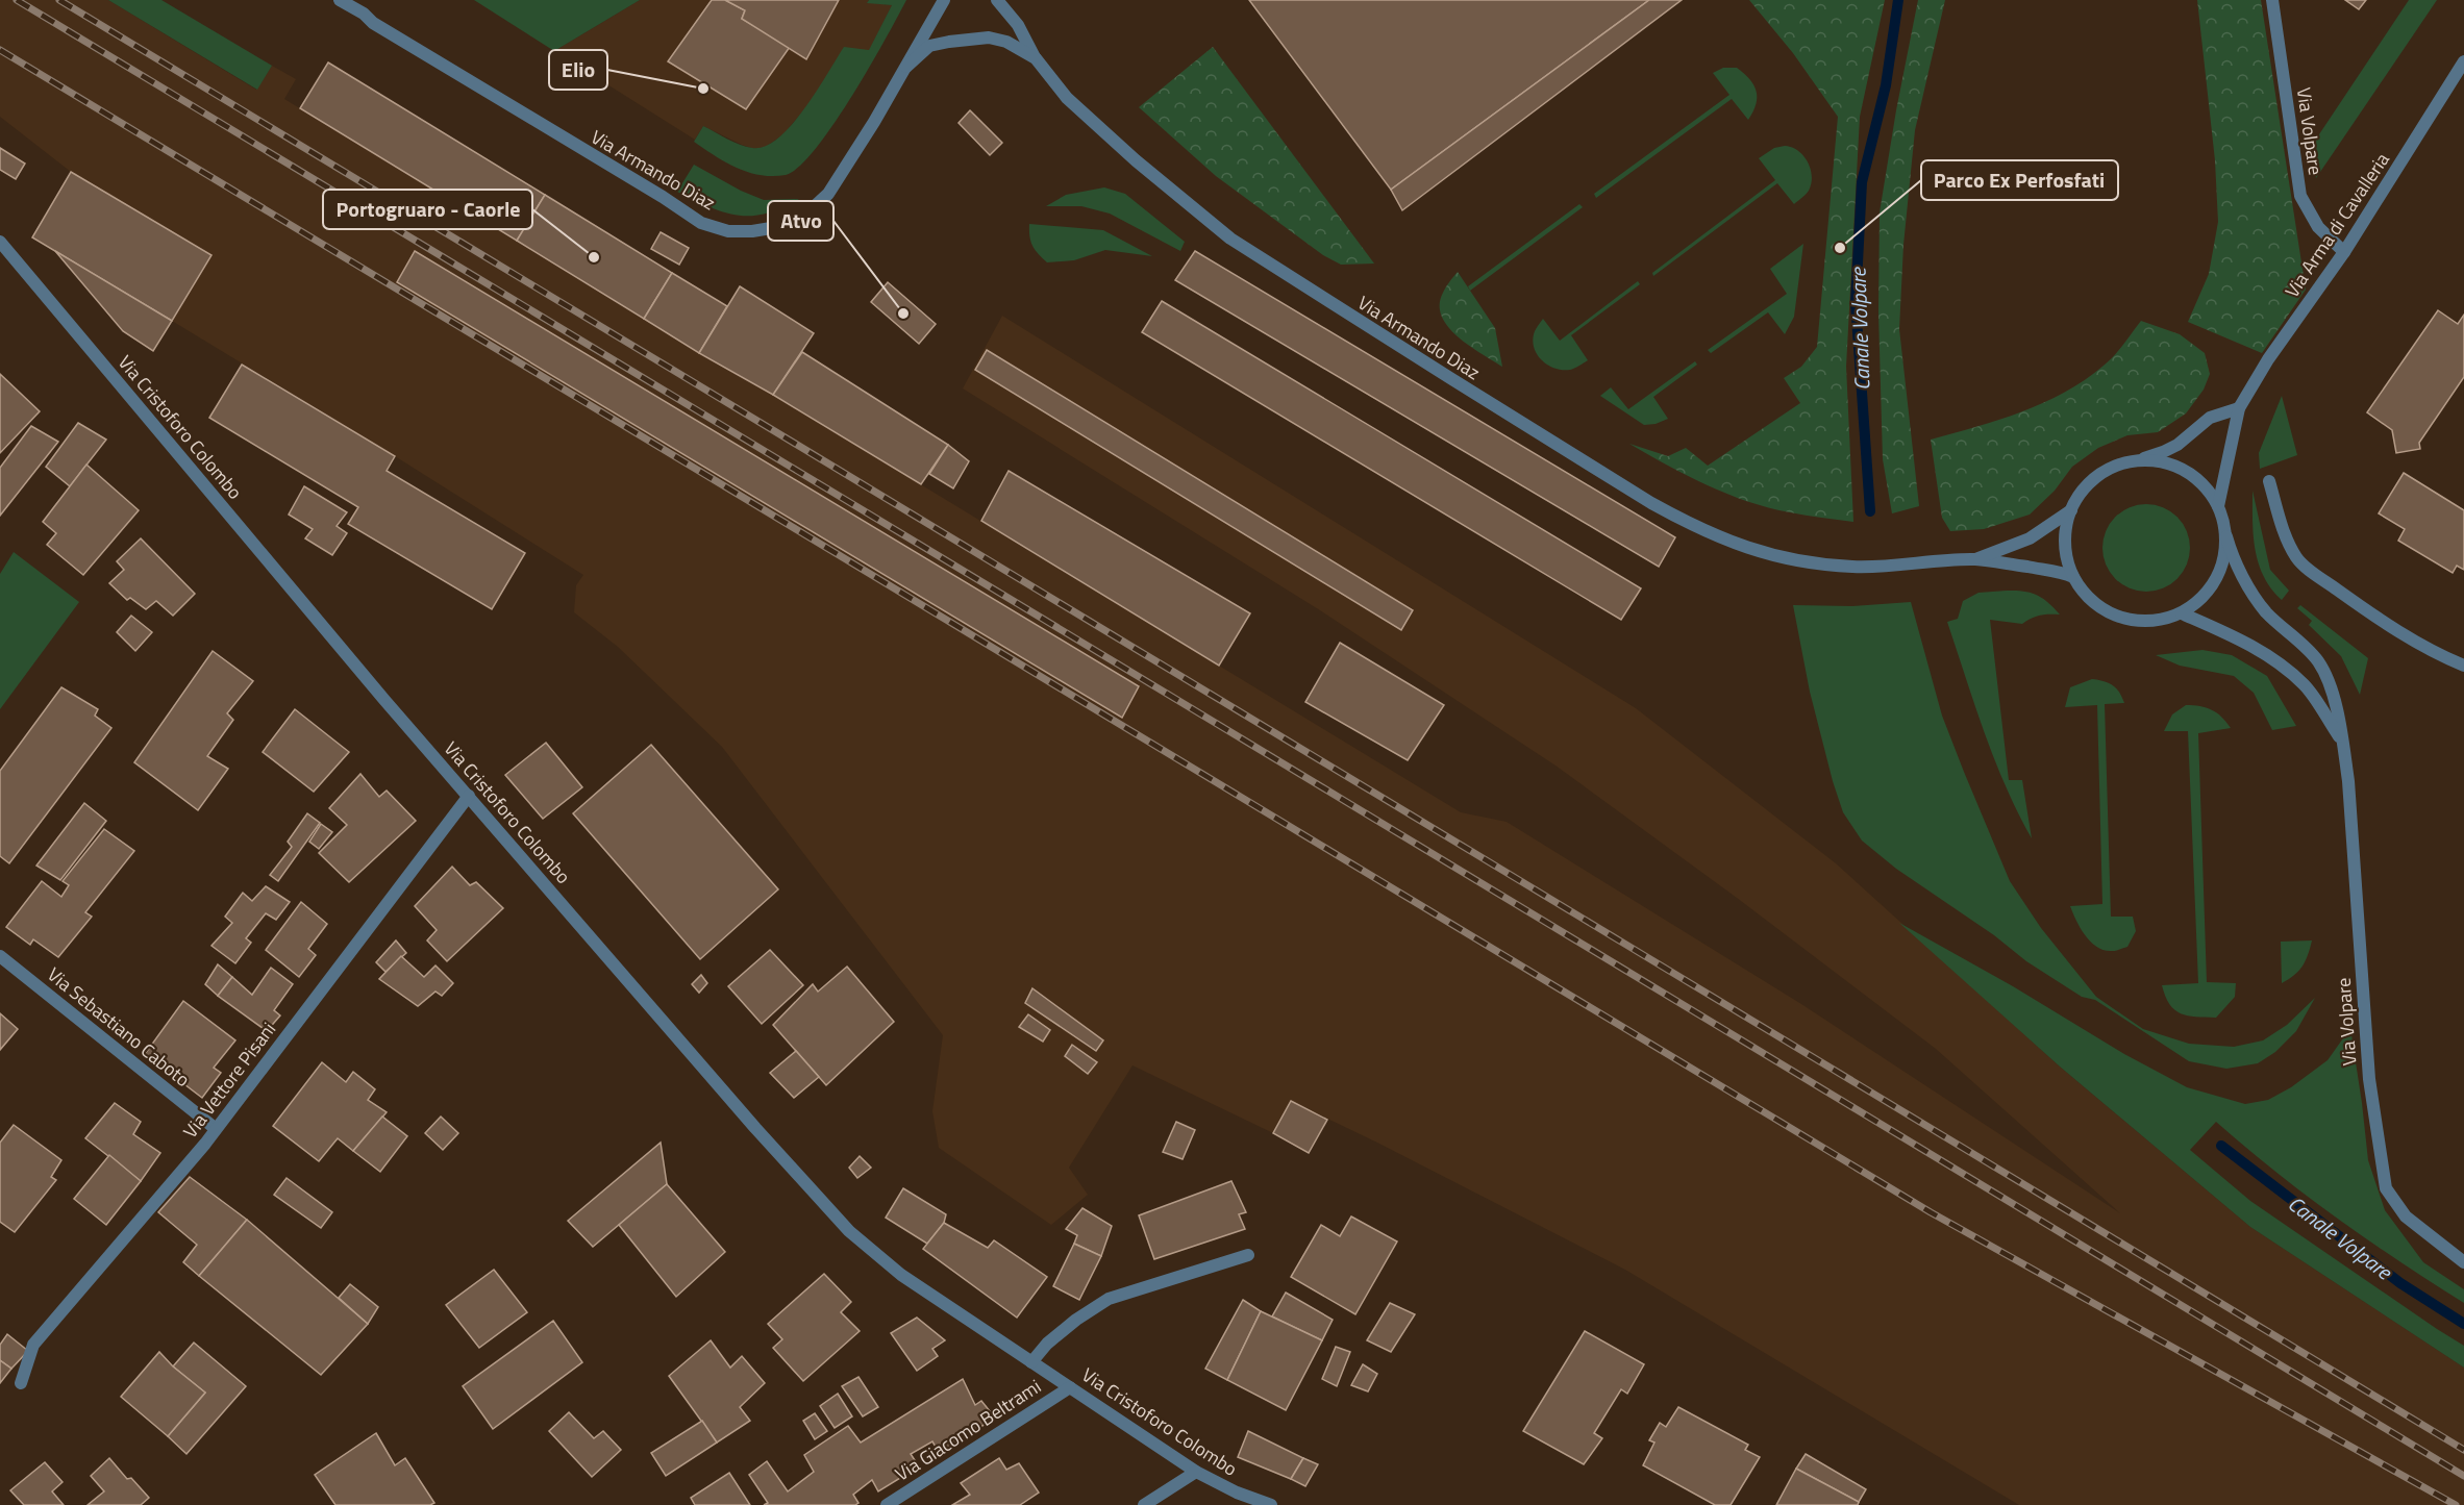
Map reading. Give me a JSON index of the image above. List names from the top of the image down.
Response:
{
  "streets": {
    "street": [
      "Via Volpare",
      "Via Armando Diaz",
      "Via Arma di Cavalleria",
      "Via Cristoforo Colombo",
      "Via Sebastiano Caboto",
      "Via Vettore Pisani",
      "Via Giacomo Beltrami"
    ]
  },
  "crossings": [
    ["Via Volpare", "Via Armando Diaz"],
    ["Via Volpare", "Via Arma di Cavalleria"],
    ["Via Armando Diaz", "Via Arma di Cavalleria"],
    ["Via Cristoforo Colombo", "Via Vettore Pisani"],
    ["Via Cristoforo Colombo", "Via Giacomo Beltrami"],
    ["Via Sebastiano Caboto", "Via Vettore Pisani"]
  ],
  "water": ["Canale Volpare"],
  "places": [
    "Elio",
    "Parco Ex Perfosfati",
    "Portogruaro - Caorle",
    "Atvo"
  ]
}
